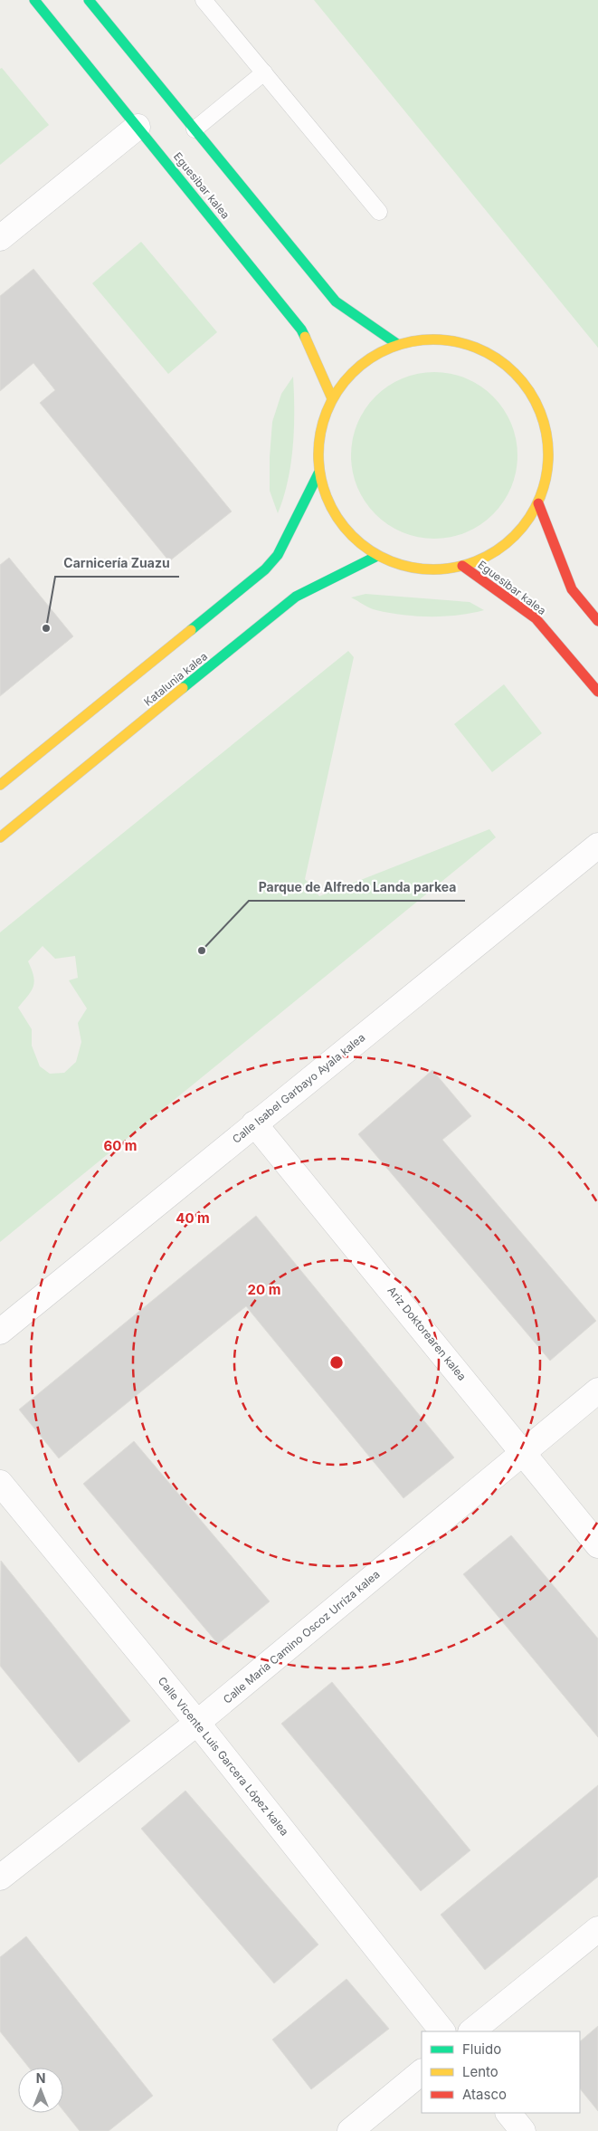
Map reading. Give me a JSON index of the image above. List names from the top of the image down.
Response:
{
  "streets": {
    "street": [
      "Eguesibar kalea",
      "Katalunia kalea",
      "Calle Isabel Garbayo Ayala kalea",
      "Ariz Doktorearen kalea",
      "Calle María Camino Oscoz Urriza kalea",
      "Calle Vicente Luis Garcera López kalea"
    ]
  },
  "crossings": [
    ["Calle Isabel Garbayo Ayala kalea", "Ariz Doktorearen kalea"],
    ["Ariz Doktorearen kalea", "Calle María Camino Oscoz Urriza kalea"],
    ["Calle María Camino Oscoz Urriza kalea", "Calle Vicente Luis Garcera López kalea"]
  ],
  "places": ["Carnicería Zuazu", "Parque de Alfredo Landa parkea"],
  "legend": ["Fluido", "Lento", "Atasco"],
  "north": "top",
  "rings": ["60 m", "40 m", "20 m"]
}
